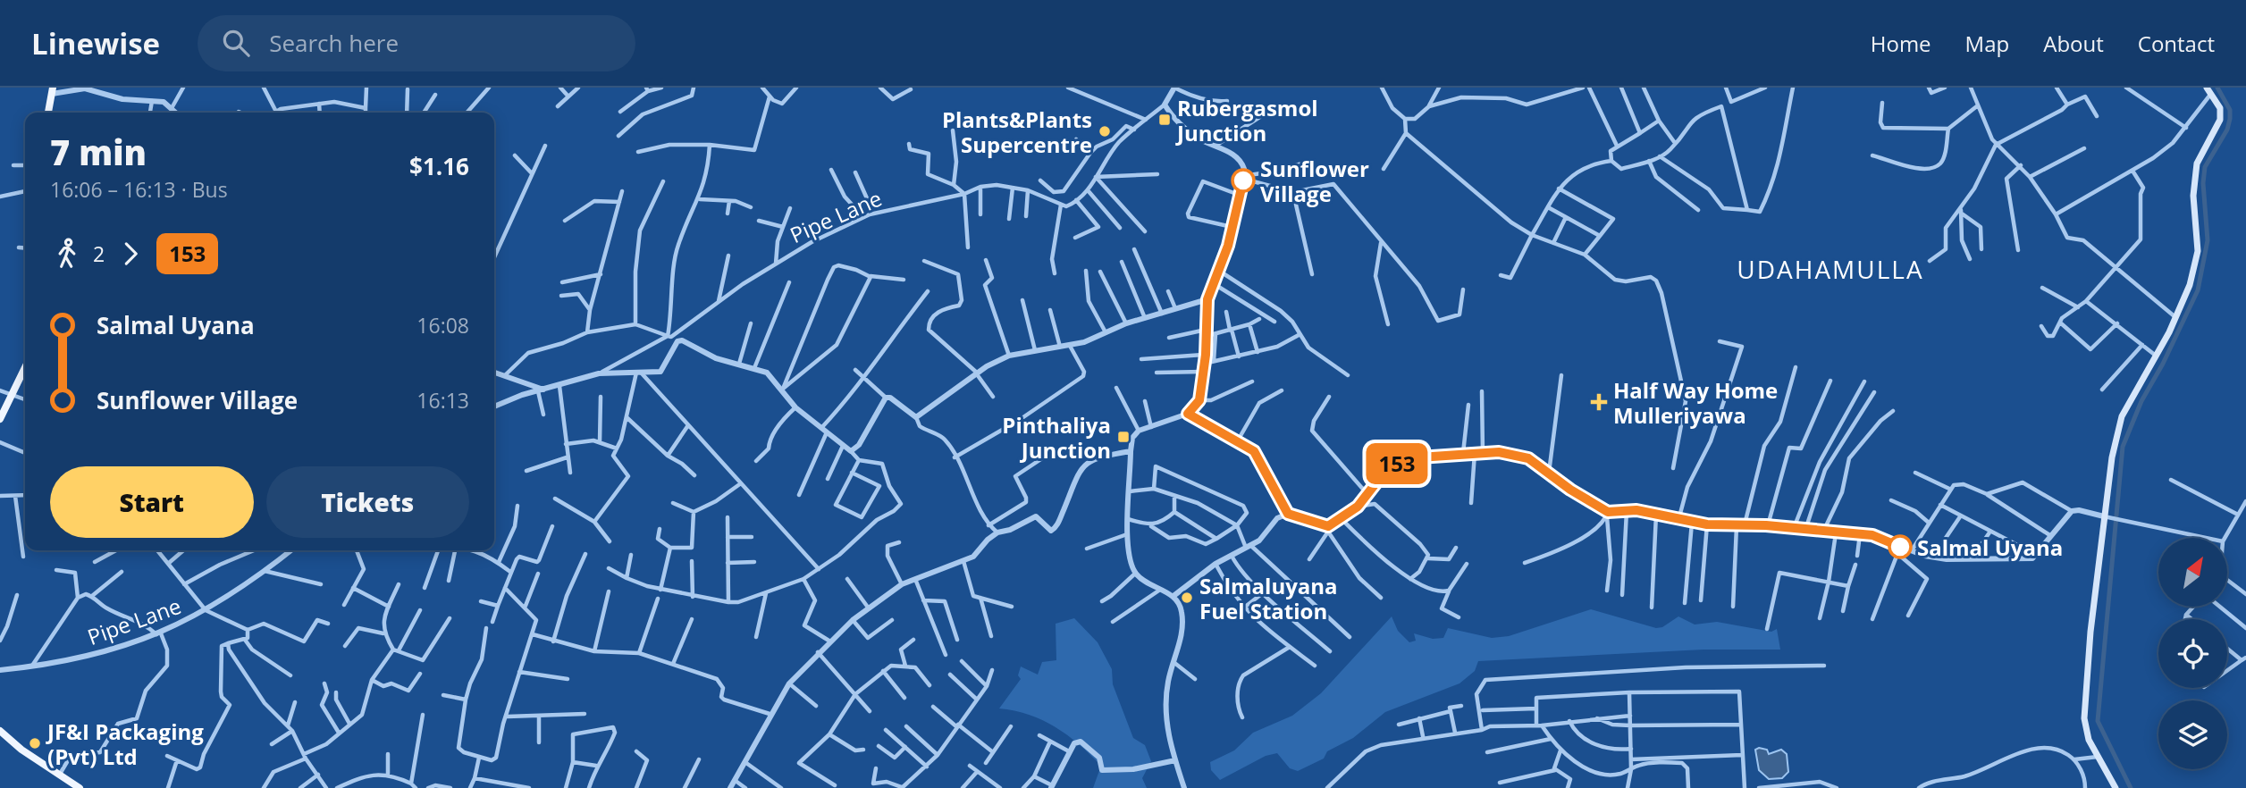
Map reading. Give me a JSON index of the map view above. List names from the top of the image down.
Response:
{
  "streets": {
    "street": ["Pipe Lane"]
  },
  "districts": ["UDAHAMULLA"],
  "places": {
    "transit": ["Rubergasmol Junction", "Pinthaliya Junction"],
    "other": [
      "Plants&Plants Supercentre",
      "Sunflower Village",
      "Salmal Uyana",
      "Salmaluyana Fuel Station",
      "JF&I Packaging (Pvt) Ltd"
    ],
    "health": ["Half Way Home Mulleriyawa"]
  },
  "lines": ["bus line 153"],
  "north": "top right",
  "page": {
    "header": "Linewise",
    "search": "Search here",
    "nav": [
      "Home",
      "Map",
      "About",
      "Contact"
    ],
    "on_map": "153",
    "heading": ["7 min", "16:06 – 16:13 · Bus", "$1.16"],
    "legs": ["2", "153"],
    "list": [
      {
        "name": "Salmal Uyana",
        "value": "16:08"
      },
      {
        "name": "Sunflower Village",
        "value": "16:13"
      }
    ],
    "buttons": ["Start", "Tickets"]
  }
}
